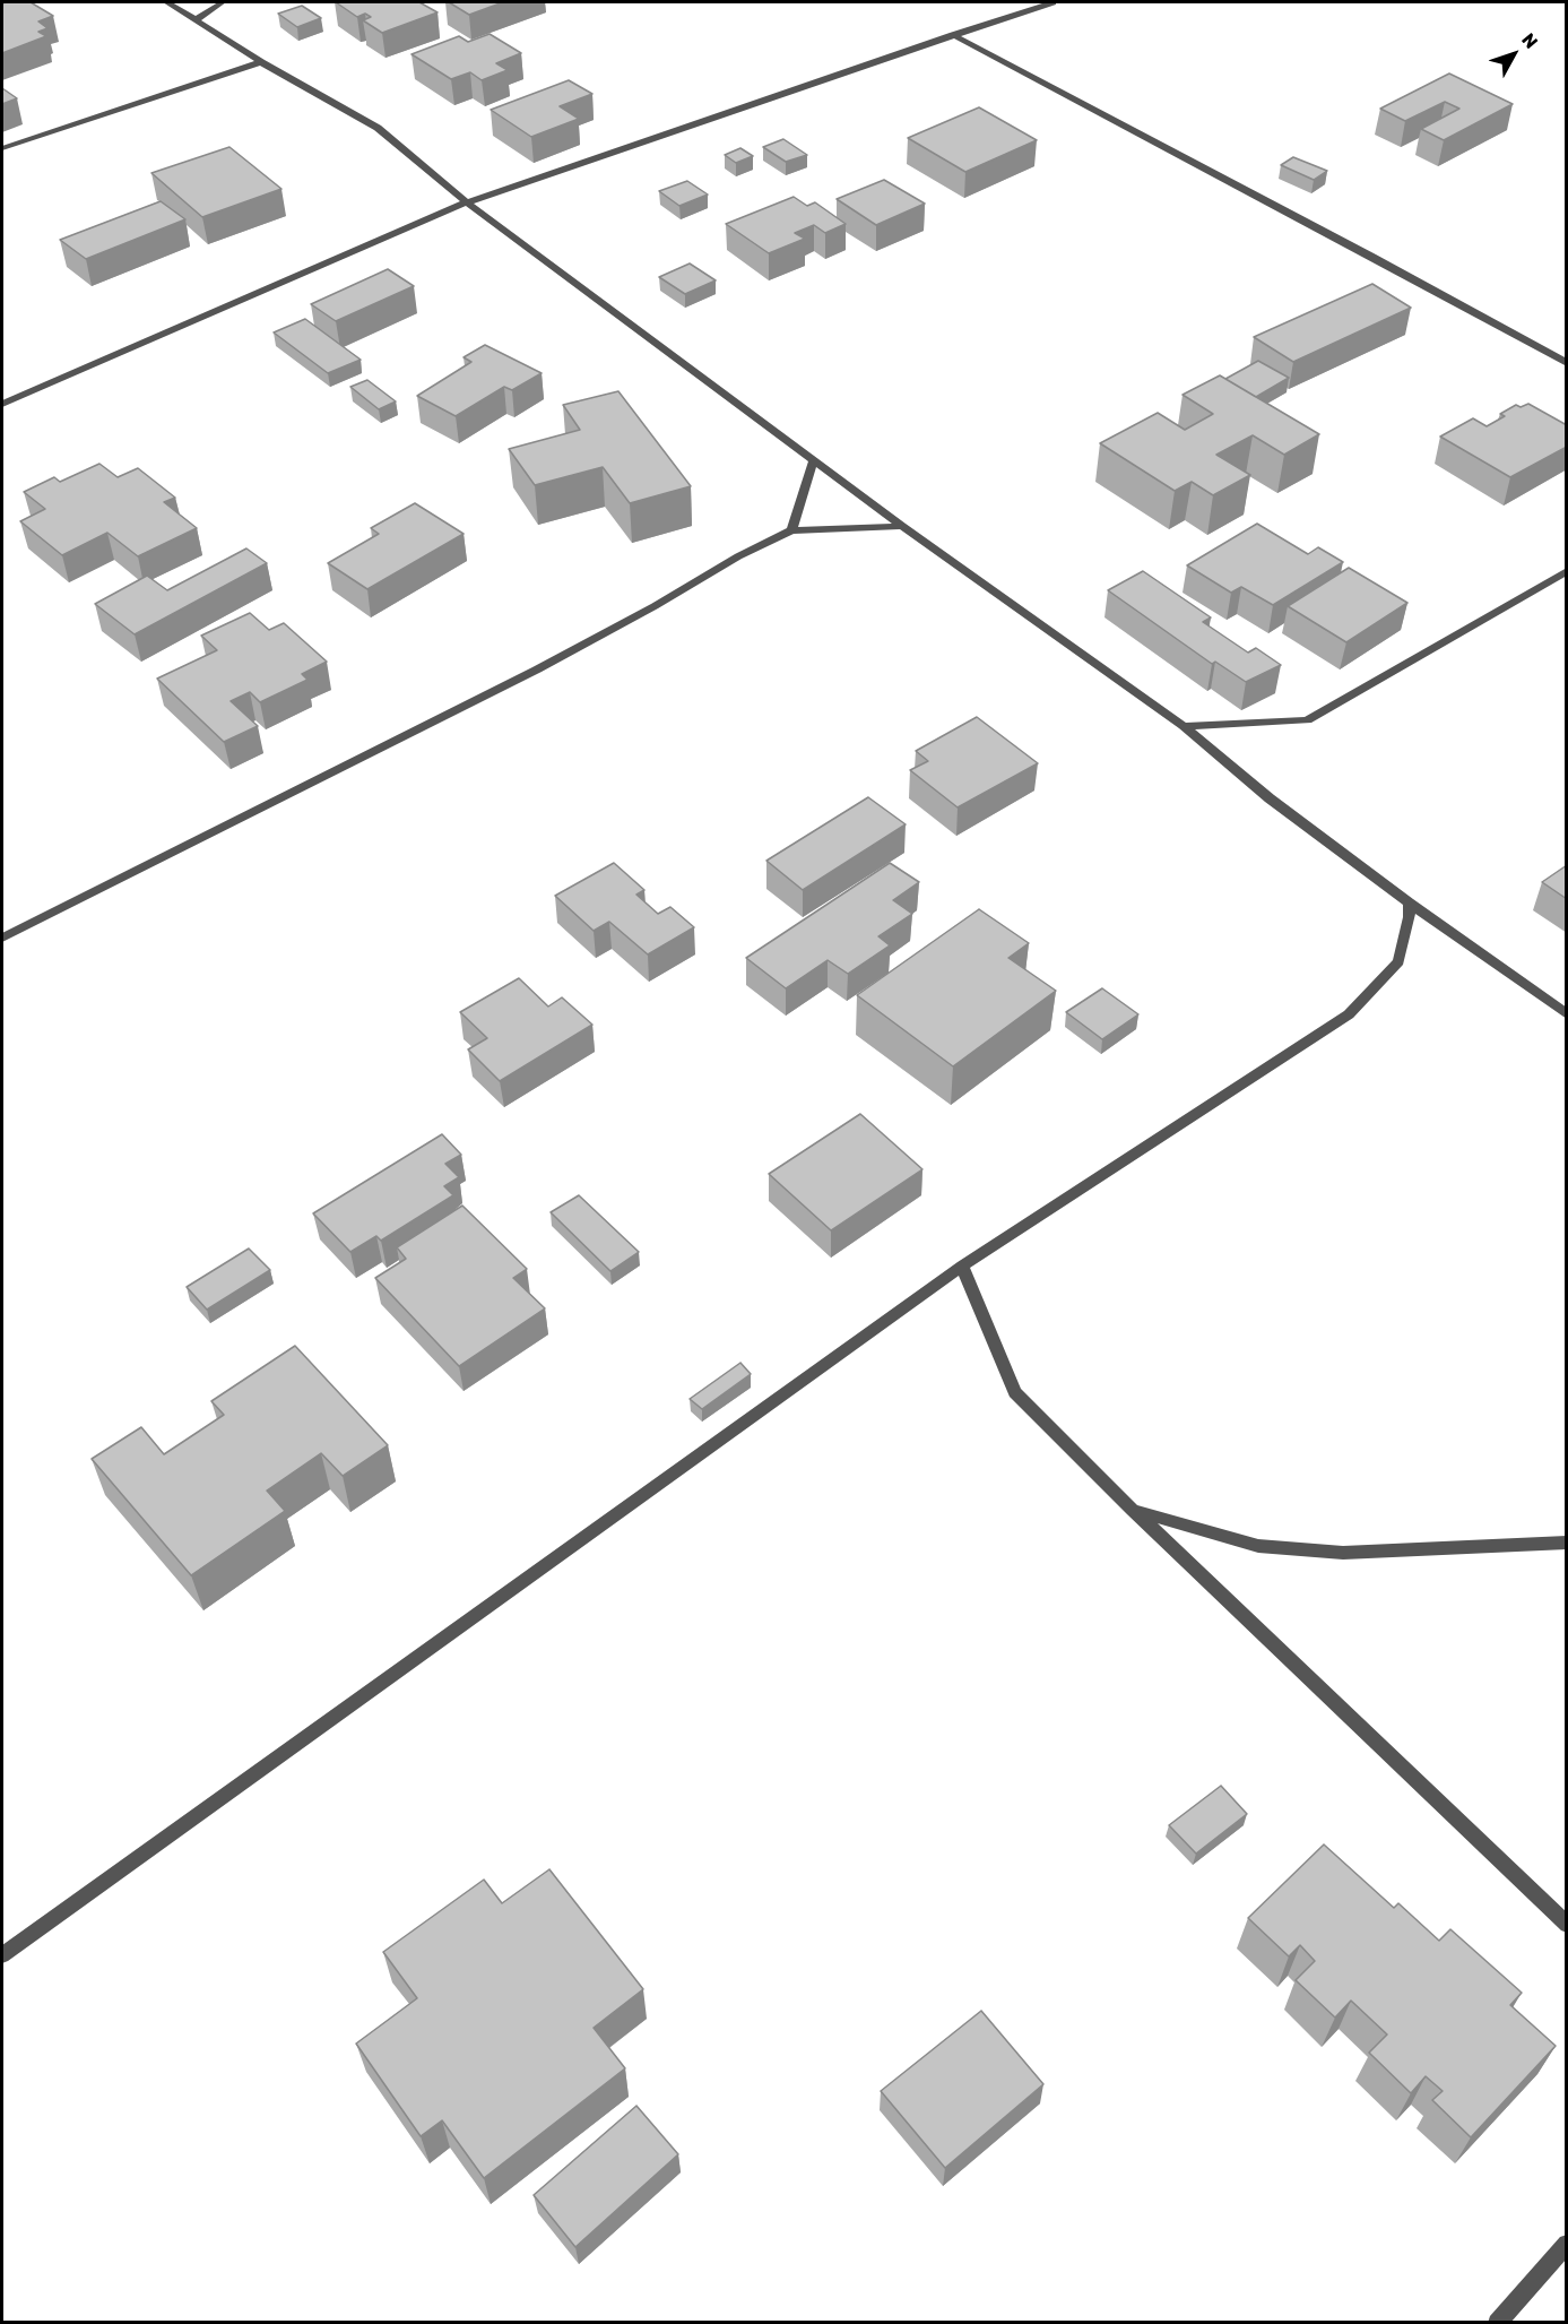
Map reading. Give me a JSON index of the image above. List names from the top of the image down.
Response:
{
  "north": "top right"
}
